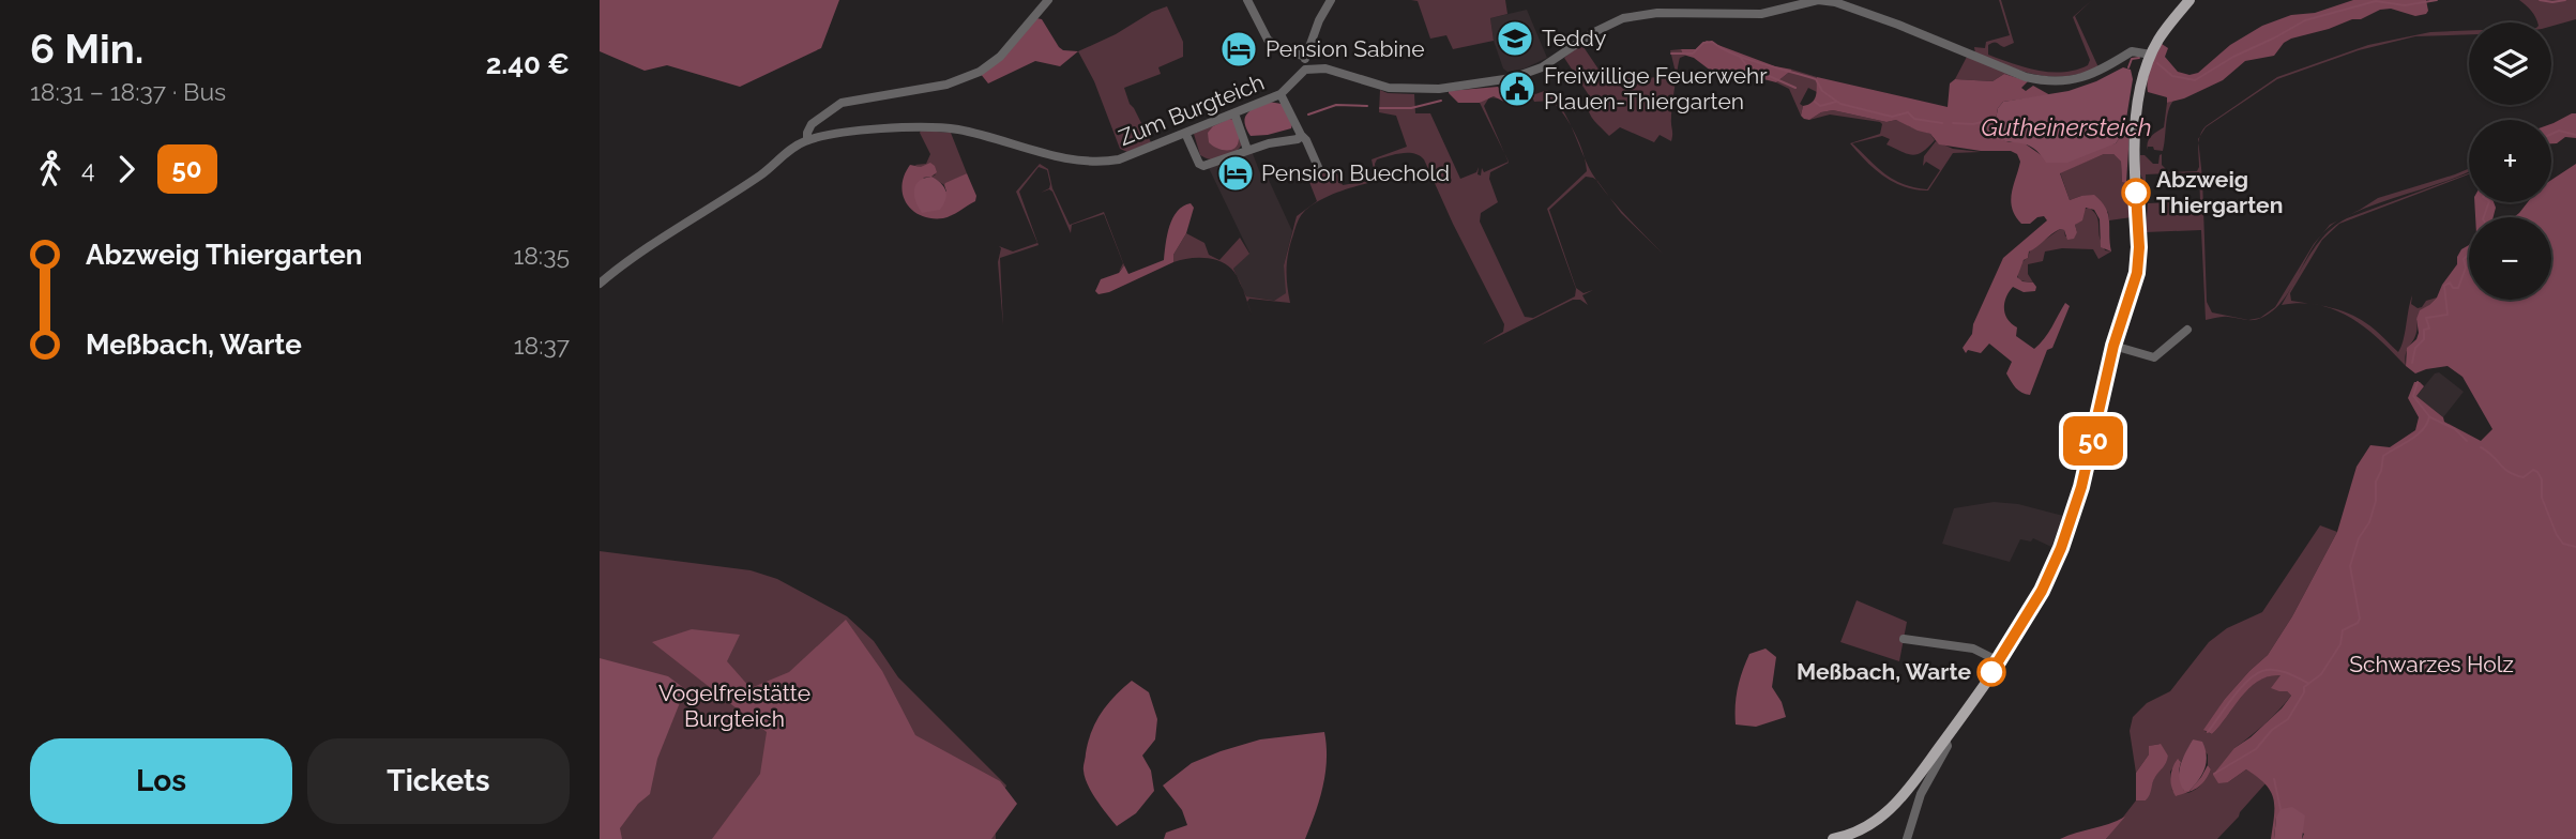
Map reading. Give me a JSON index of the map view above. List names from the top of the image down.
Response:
{
  "streets": {
    "street": ["Zum Burgteich"]
  },
  "water": ["Gutheinersteich"],
  "parks": ["Schwarzes Holz", "Vogelfreistätte Burgteich"],
  "places": {
    "school or university": ["Teddy"],
    "hotel": ["Pension Sabine", "Pension Buechold"],
    "public building": ["Freiwillige Feuerwehr Plauen-Thiergarten"],
    "other": ["Abzweig Thiergarten", "Meßbach, Warte"]
  },
  "lines": ["bus line 50"],
  "page": {
    "heading": ["6 Min.", "18:31 – 18:37 · Bus", "2.40 €"],
    "on_map": "50",
    "map_buttons": ["+", "−"],
    "legs": ["4", "50"],
    "list": [
      {
        "name": "Abzweig Thiergarten",
        "value": "18:35"
      },
      {
        "name": "Meßbach, Warte",
        "value": "18:37"
      }
    ],
    "buttons": ["Los", "Tickets"]
  }
}
